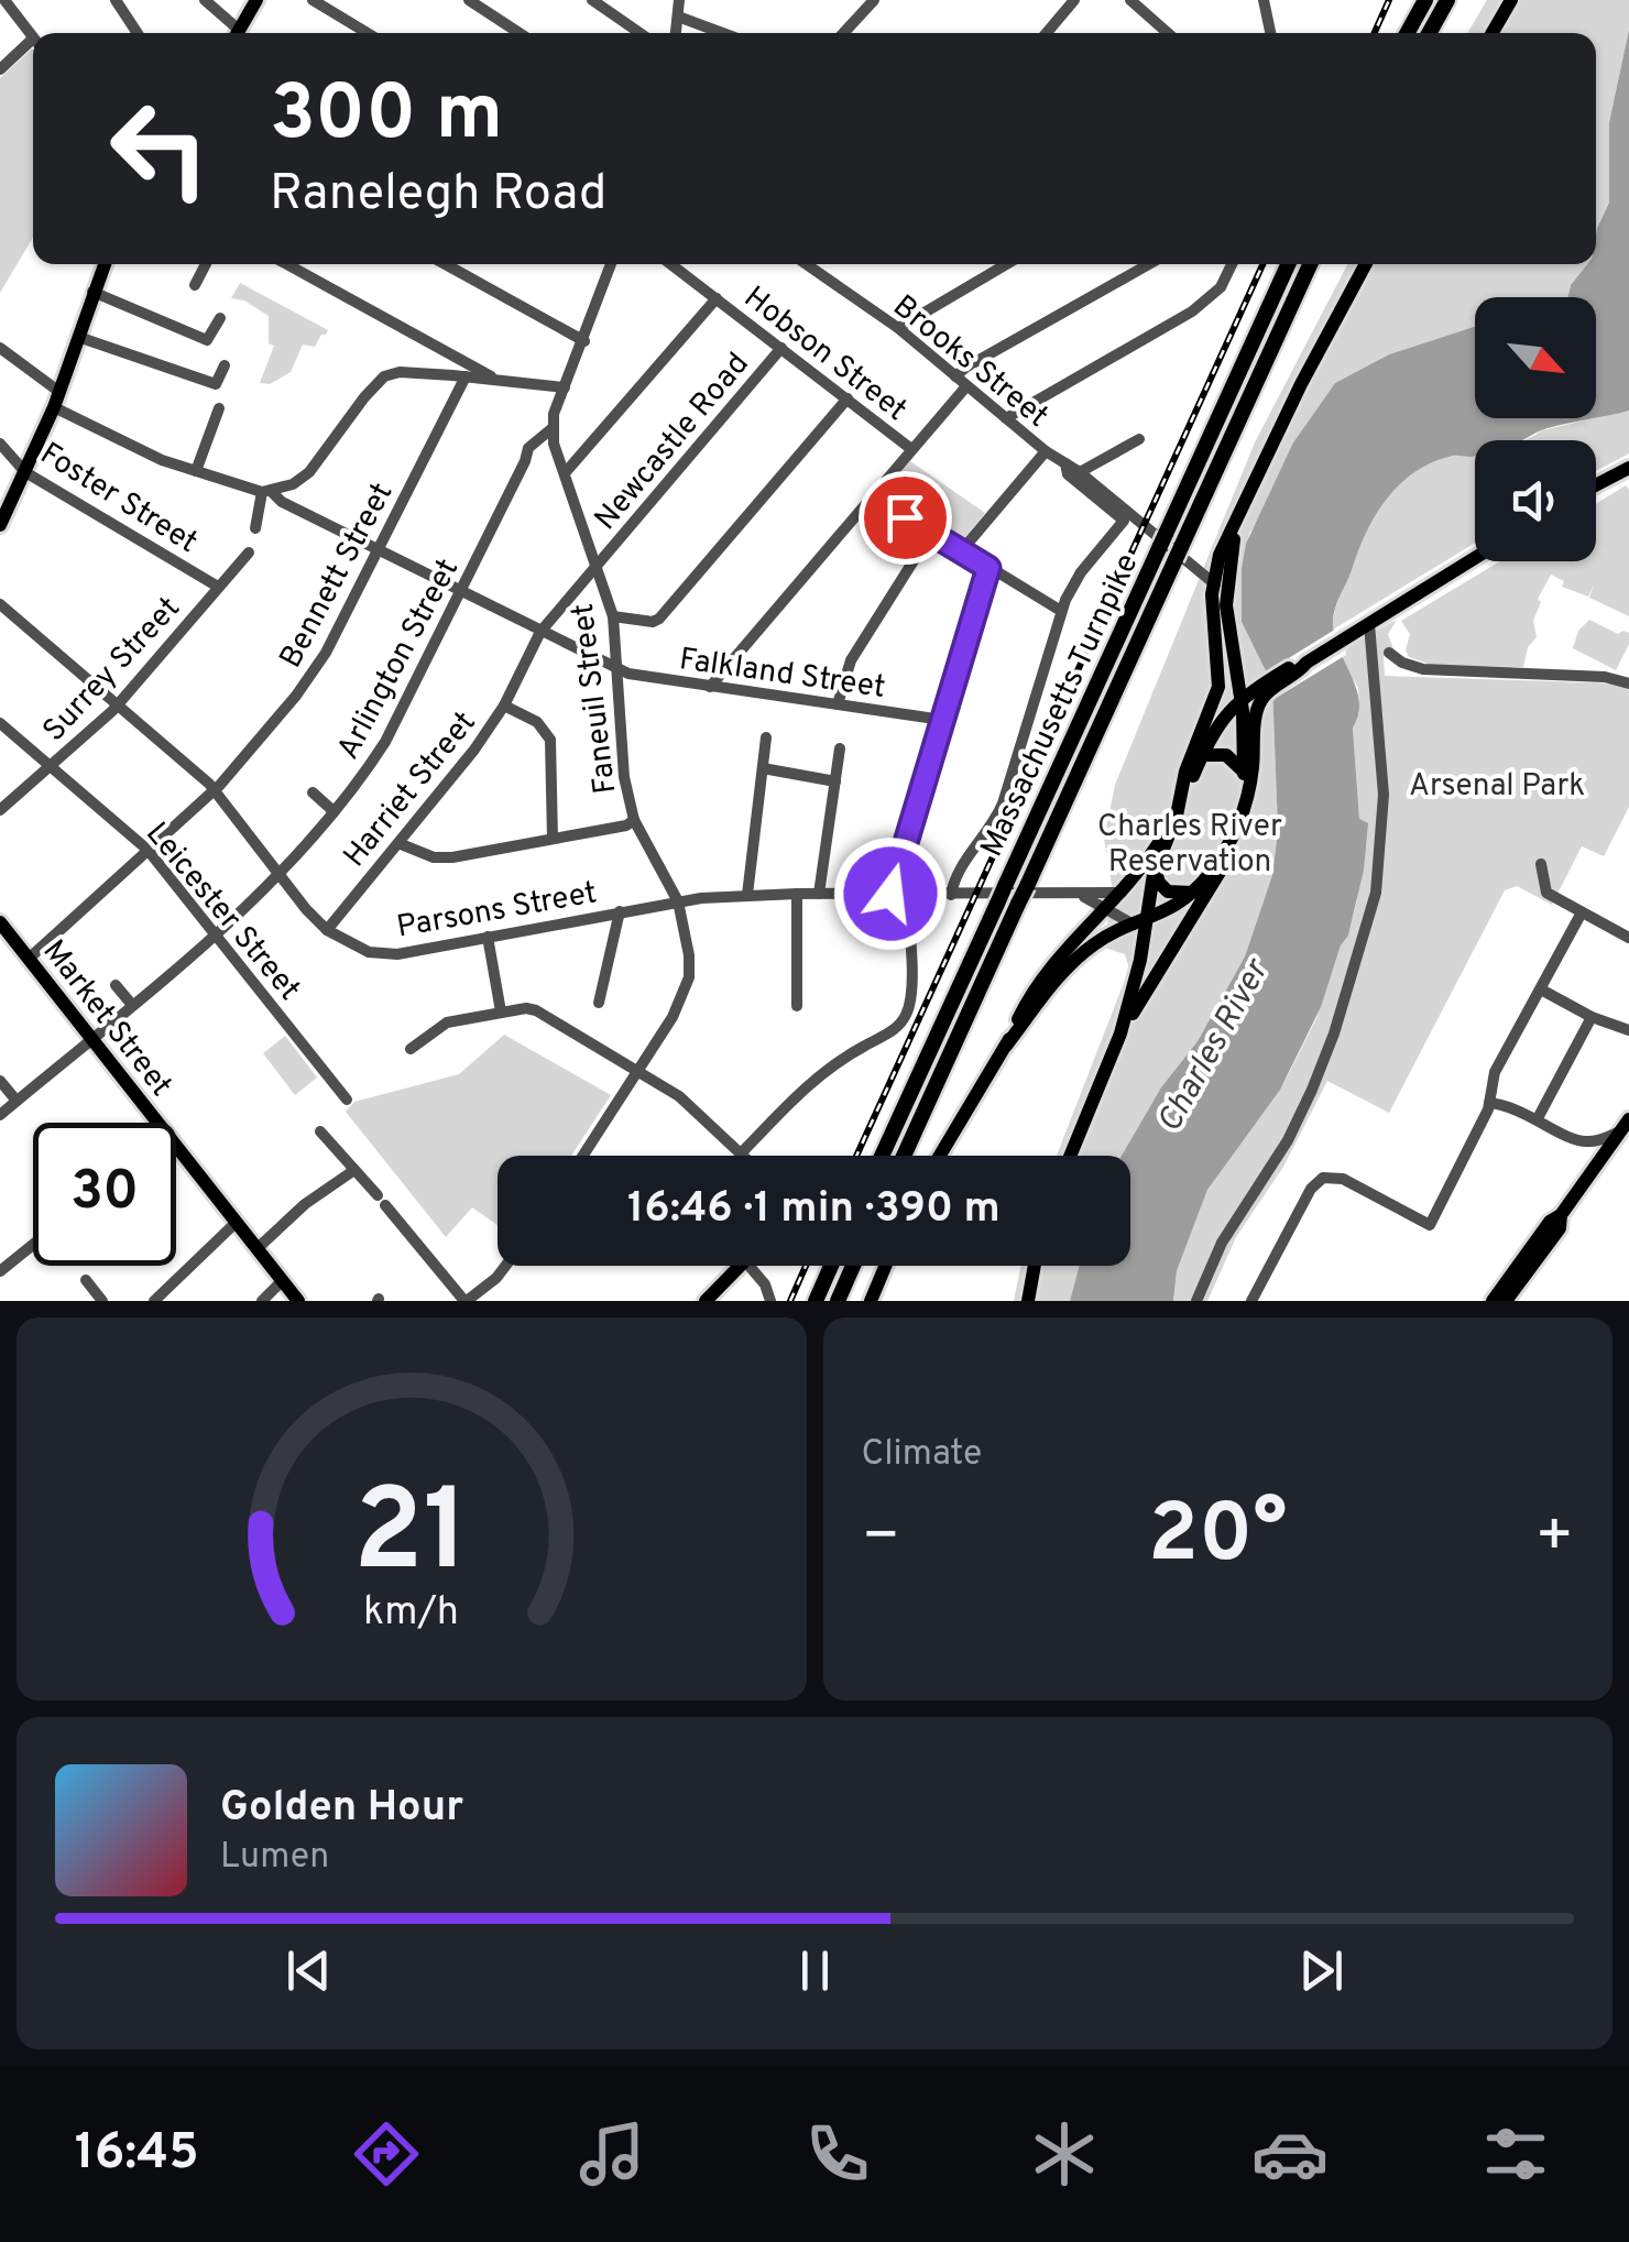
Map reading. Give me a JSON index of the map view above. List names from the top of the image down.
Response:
{
  "streets": {
    "highway": ["Massachusetts Turnpike"],
    "main road": ["Market Street"],
    "street": [
      "Hobson Street",
      "Brooks Street",
      "Newcastle Road",
      "Foster Street",
      "Bennett Street",
      "Arlington Street",
      "Surrey Street",
      "Falkland Street",
      "Faneuil Street",
      "Harriet Street",
      "Parsons Street",
      "Leicester Street"
    ]
  },
  "crossings": [
    ["Hobson Street", "Newcastle Road"],
    ["Newcastle Road", "Faneuil Street"],
    ["Newcastle Road", "Harriet Street"],
    ["Foster Street", "Surrey Street"],
    ["Bennett Street", "Falkland Street"],
    ["Bennett Street", "Parsons Street"],
    ["Bennett Street", "Leicester Street"],
    ["Bennett Street", "Market Street"],
    ["Arlington Street", "Falkland Street"],
    ["Arlington Street", "Faneuil Street"],
    ["Arlington Street", "Parsons Street"],
    ["Arlington Street", "Leicester Street"],
    ["Arlington Street", "Market Street"],
    ["Surrey Street", "Parsons Street"],
    ["Surrey Street", "Leicester Street"],
    ["Falkland Street", "Faneuil Street"],
    ["Falkland Street", "Harriet Street"],
    ["Faneuil Street", "Harriet Street"],
    ["Faneuil Street", "Parsons Street"],
    ["Harriet Street", "Parsons Street"]
  ],
  "water": ["Charles River"],
  "parks": ["Arsenal Park", "Charles River Reservation"],
  "north": "bottom right",
  "page": {
    "turn": ["300 m", "Ranelegh Road"],
    "limit": "30",
    "trip": "16:46 · 1 min · 390 m",
    "tile": "Climate",
    "heat": ["−", "20°", "+"],
    "song": ["Golden Hour", "Lumen"],
    "tabs": "16:45",
    "gauge": ["21", "km/h"]
  }
}
